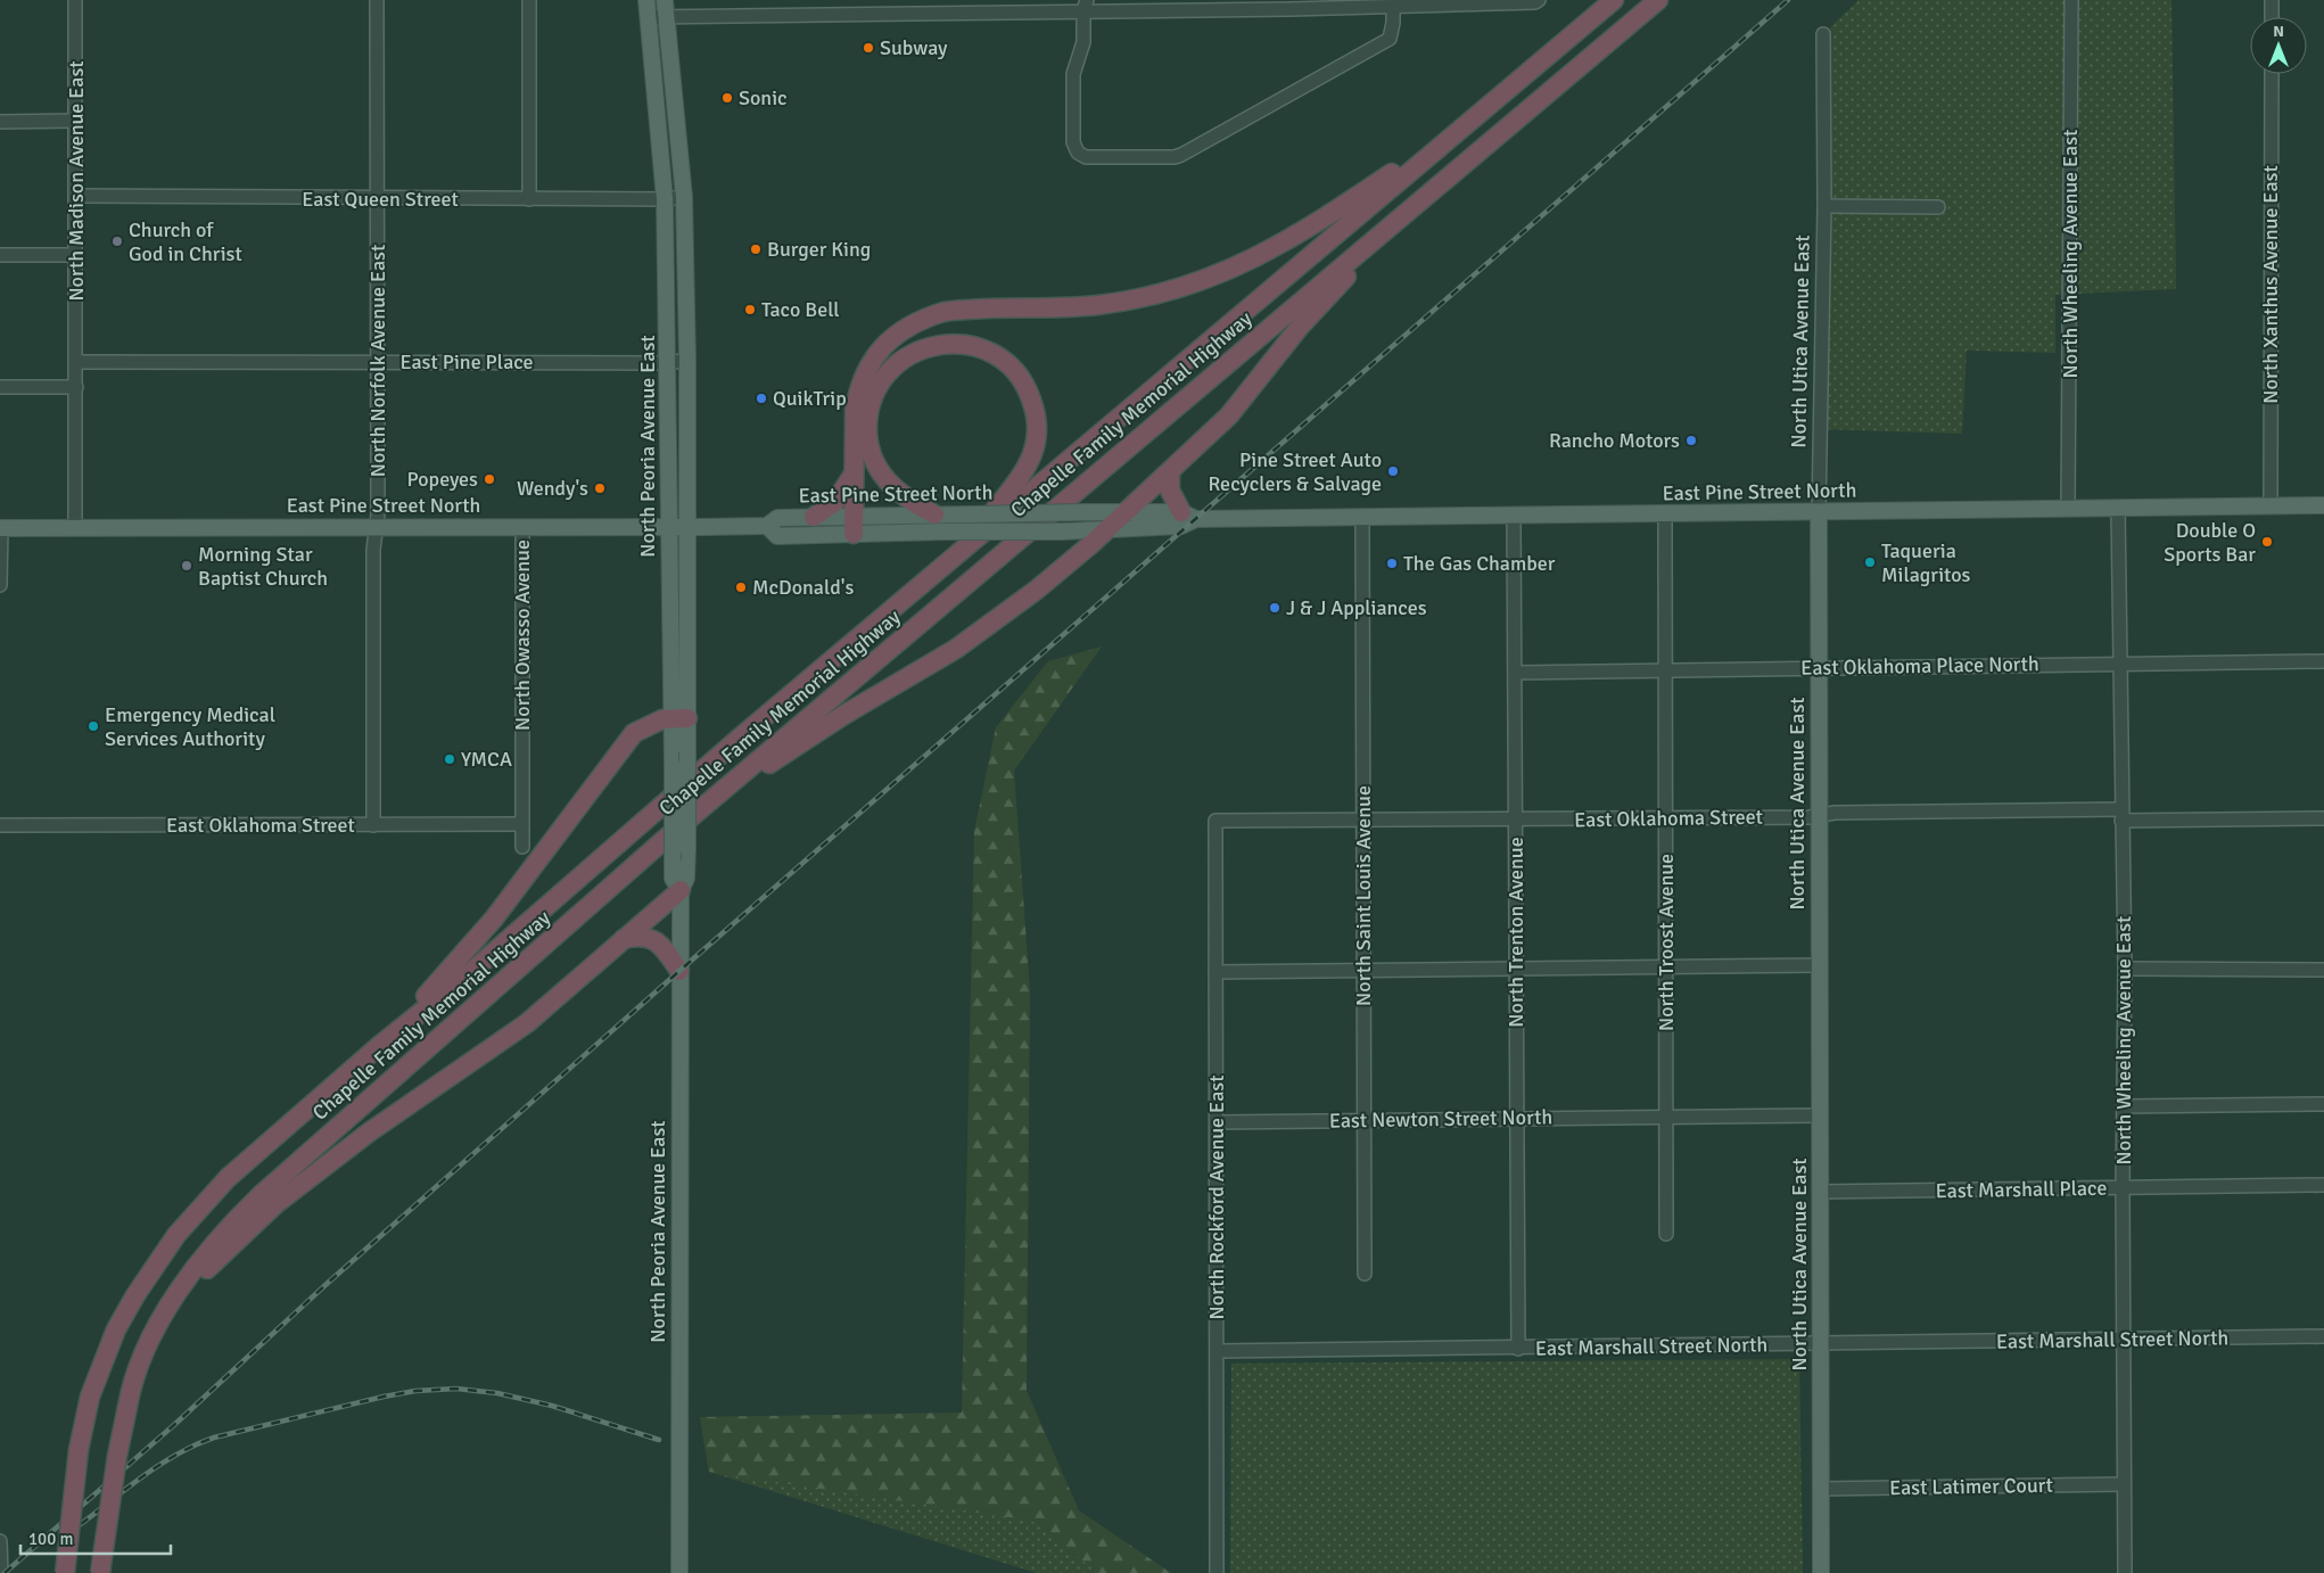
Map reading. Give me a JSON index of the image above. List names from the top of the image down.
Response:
{
  "streets": {
    "highway": ["Chapelle Family Memorial Highway"],
    "main road": ["North Utica Avenue East", "North Peoria Avenue East", "East Pine Street North"],
    "street": [
      "North Madison Avenue East",
      "East Queen Street",
      "North Wheeling Avenue East",
      "North Xanthus Avenue East",
      "North Norfolk Avenue East",
      "East Pine Place",
      "North Owasso Avenue",
      "East Oklahoma Place North",
      "East Oklahoma Street",
      "North Saint Louis Avenue",
      "North Trenton Avenue",
      "North Troost Avenue",
      "East Newton Street North",
      "East Marshall Place",
      "North Rockford Avenue East",
      "East Marshall Street North",
      "East Latimer Court"
    ]
  },
  "crossings": [
    ["North Madison Avenue East", "East Queen Street"],
    ["North Madison Avenue East", "East Pine Place"],
    ["North Madison Avenue East", "East Pine Street North"],
    ["East Queen Street", "North Norfolk Avenue East"],
    ["East Queen Street", "North Peoria Avenue East"],
    ["North Wheeling Avenue East", "East Pine Street North"],
    ["North Wheeling Avenue East", "East Oklahoma Place North"],
    ["North Wheeling Avenue East", "East Oklahoma Street"],
    ["North Wheeling Avenue East", "East Marshall Place"],
    ["North Wheeling Avenue East", "East Marshall Street North"],
    ["North Wheeling Avenue East", "East Latimer Court"],
    ["North Xanthus Avenue East", "East Pine Street North"],
    ["North Utica Avenue East", "East Pine Street North"],
    ["North Utica Avenue East", "East Oklahoma Place North"],
    ["North Utica Avenue East", "East Oklahoma Street"],
    ["North Utica Avenue East", "East Newton Street North"],
    ["North Utica Avenue East", "East Marshall Place"],
    ["North Utica Avenue East", "East Marshall Street North"],
    ["North Utica Avenue East", "East Latimer Court"],
    ["North Norfolk Avenue East", "East Pine Place"],
    ["North Norfolk Avenue East", "East Pine Street North"],
    ["North Norfolk Avenue East", "East Oklahoma Street"],
    ["East Pine Place", "North Peoria Avenue East"],
    ["North Peoria Avenue East", "East Pine Street North"],
    ["East Pine Street North", "North Owasso Avenue"],
    ["East Pine Street North", "North Saint Louis Avenue"],
    ["East Pine Street North", "North Trenton Avenue"],
    ["East Pine Street North", "North Troost Avenue"],
    ["North Owasso Avenue", "East Oklahoma Street"],
    ["East Oklahoma Place North", "North Trenton Avenue"],
    ["East Oklahoma Place North", "North Troost Avenue"],
    ["East Oklahoma Street", "North Saint Louis Avenue"],
    ["East Oklahoma Street", "North Trenton Avenue"],
    ["East Oklahoma Street", "North Troost Avenue"],
    ["East Oklahoma Street", "North Rockford Avenue East"],
    ["North Saint Louis Avenue", "East Newton Street North"],
    ["North Trenton Avenue", "East Newton Street North"],
    ["North Trenton Avenue", "East Marshall Street North"],
    ["North Troost Avenue", "East Newton Street North"],
    ["East Newton Street North", "North Rockford Avenue East"],
    ["North Rockford Avenue East", "East Marshall Street North"]
  ],
  "places": [
    "Subway",
    "Sonic",
    "Church of God in Christ",
    "Burger King",
    "Taco Bell",
    "QuikTrip",
    "Rancho Motors",
    "Pine Street Auto Recyclers & Salvage",
    "Popeyes",
    "Wendy's",
    "Double O Sports Bar",
    "Taqueria Milagritos",
    "The Gas Chamber",
    "Morning Star Baptist Church",
    "McDonald's",
    "J & J Appliances",
    "Emergency Medical Services Authority",
    "YMCA"
  ],
  "scale_bar": "100 m",
  "north": "top"
}
